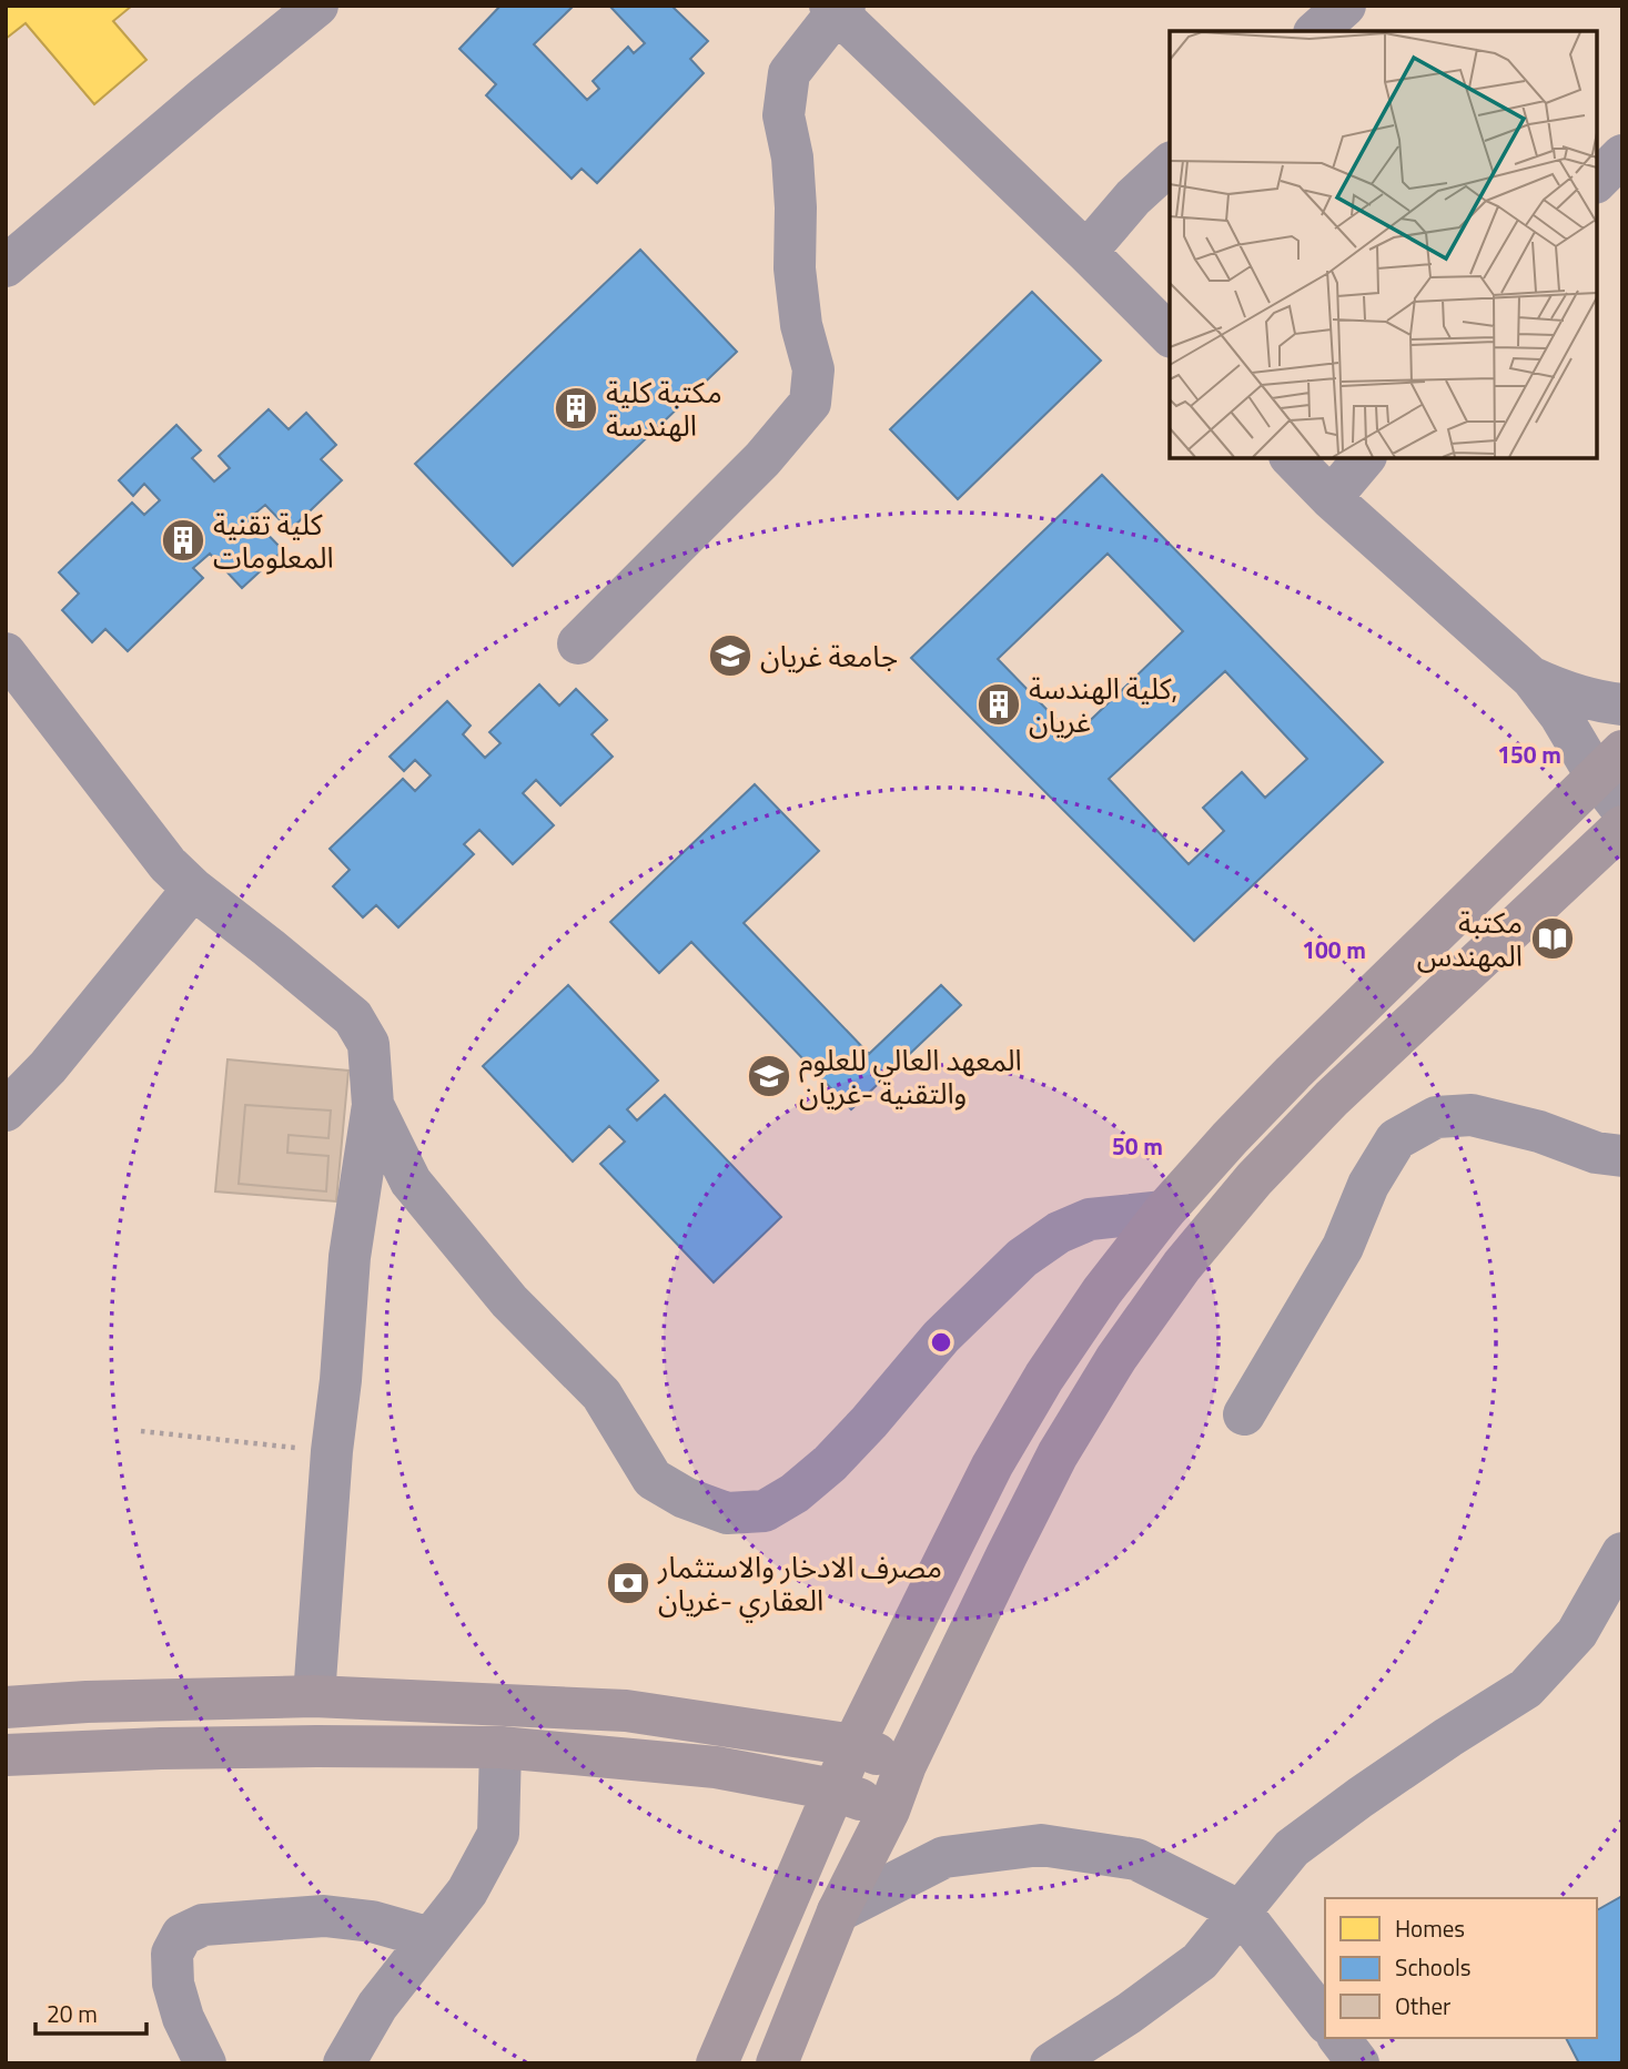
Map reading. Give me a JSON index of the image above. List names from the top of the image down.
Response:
{
  "places": {
    "building": ["مكتبة كلية الهندسة", "كلية تقنية المعلومات", "كلية الهندسة, غريان"],
    "school or university": ["جامعة غريان", "المعهد العالي للعلوم والتقنية -غريان"],
    "library": ["مكتبة المهندس"],
    "bank": ["مصرف الادخار والاستثمار العقاري -غريان"]
  },
  "legend": ["Homes", "Schools", "Other"],
  "scale_bar": "20 m",
  "rings": ["150 m", "100 m", "50 m"]
}
